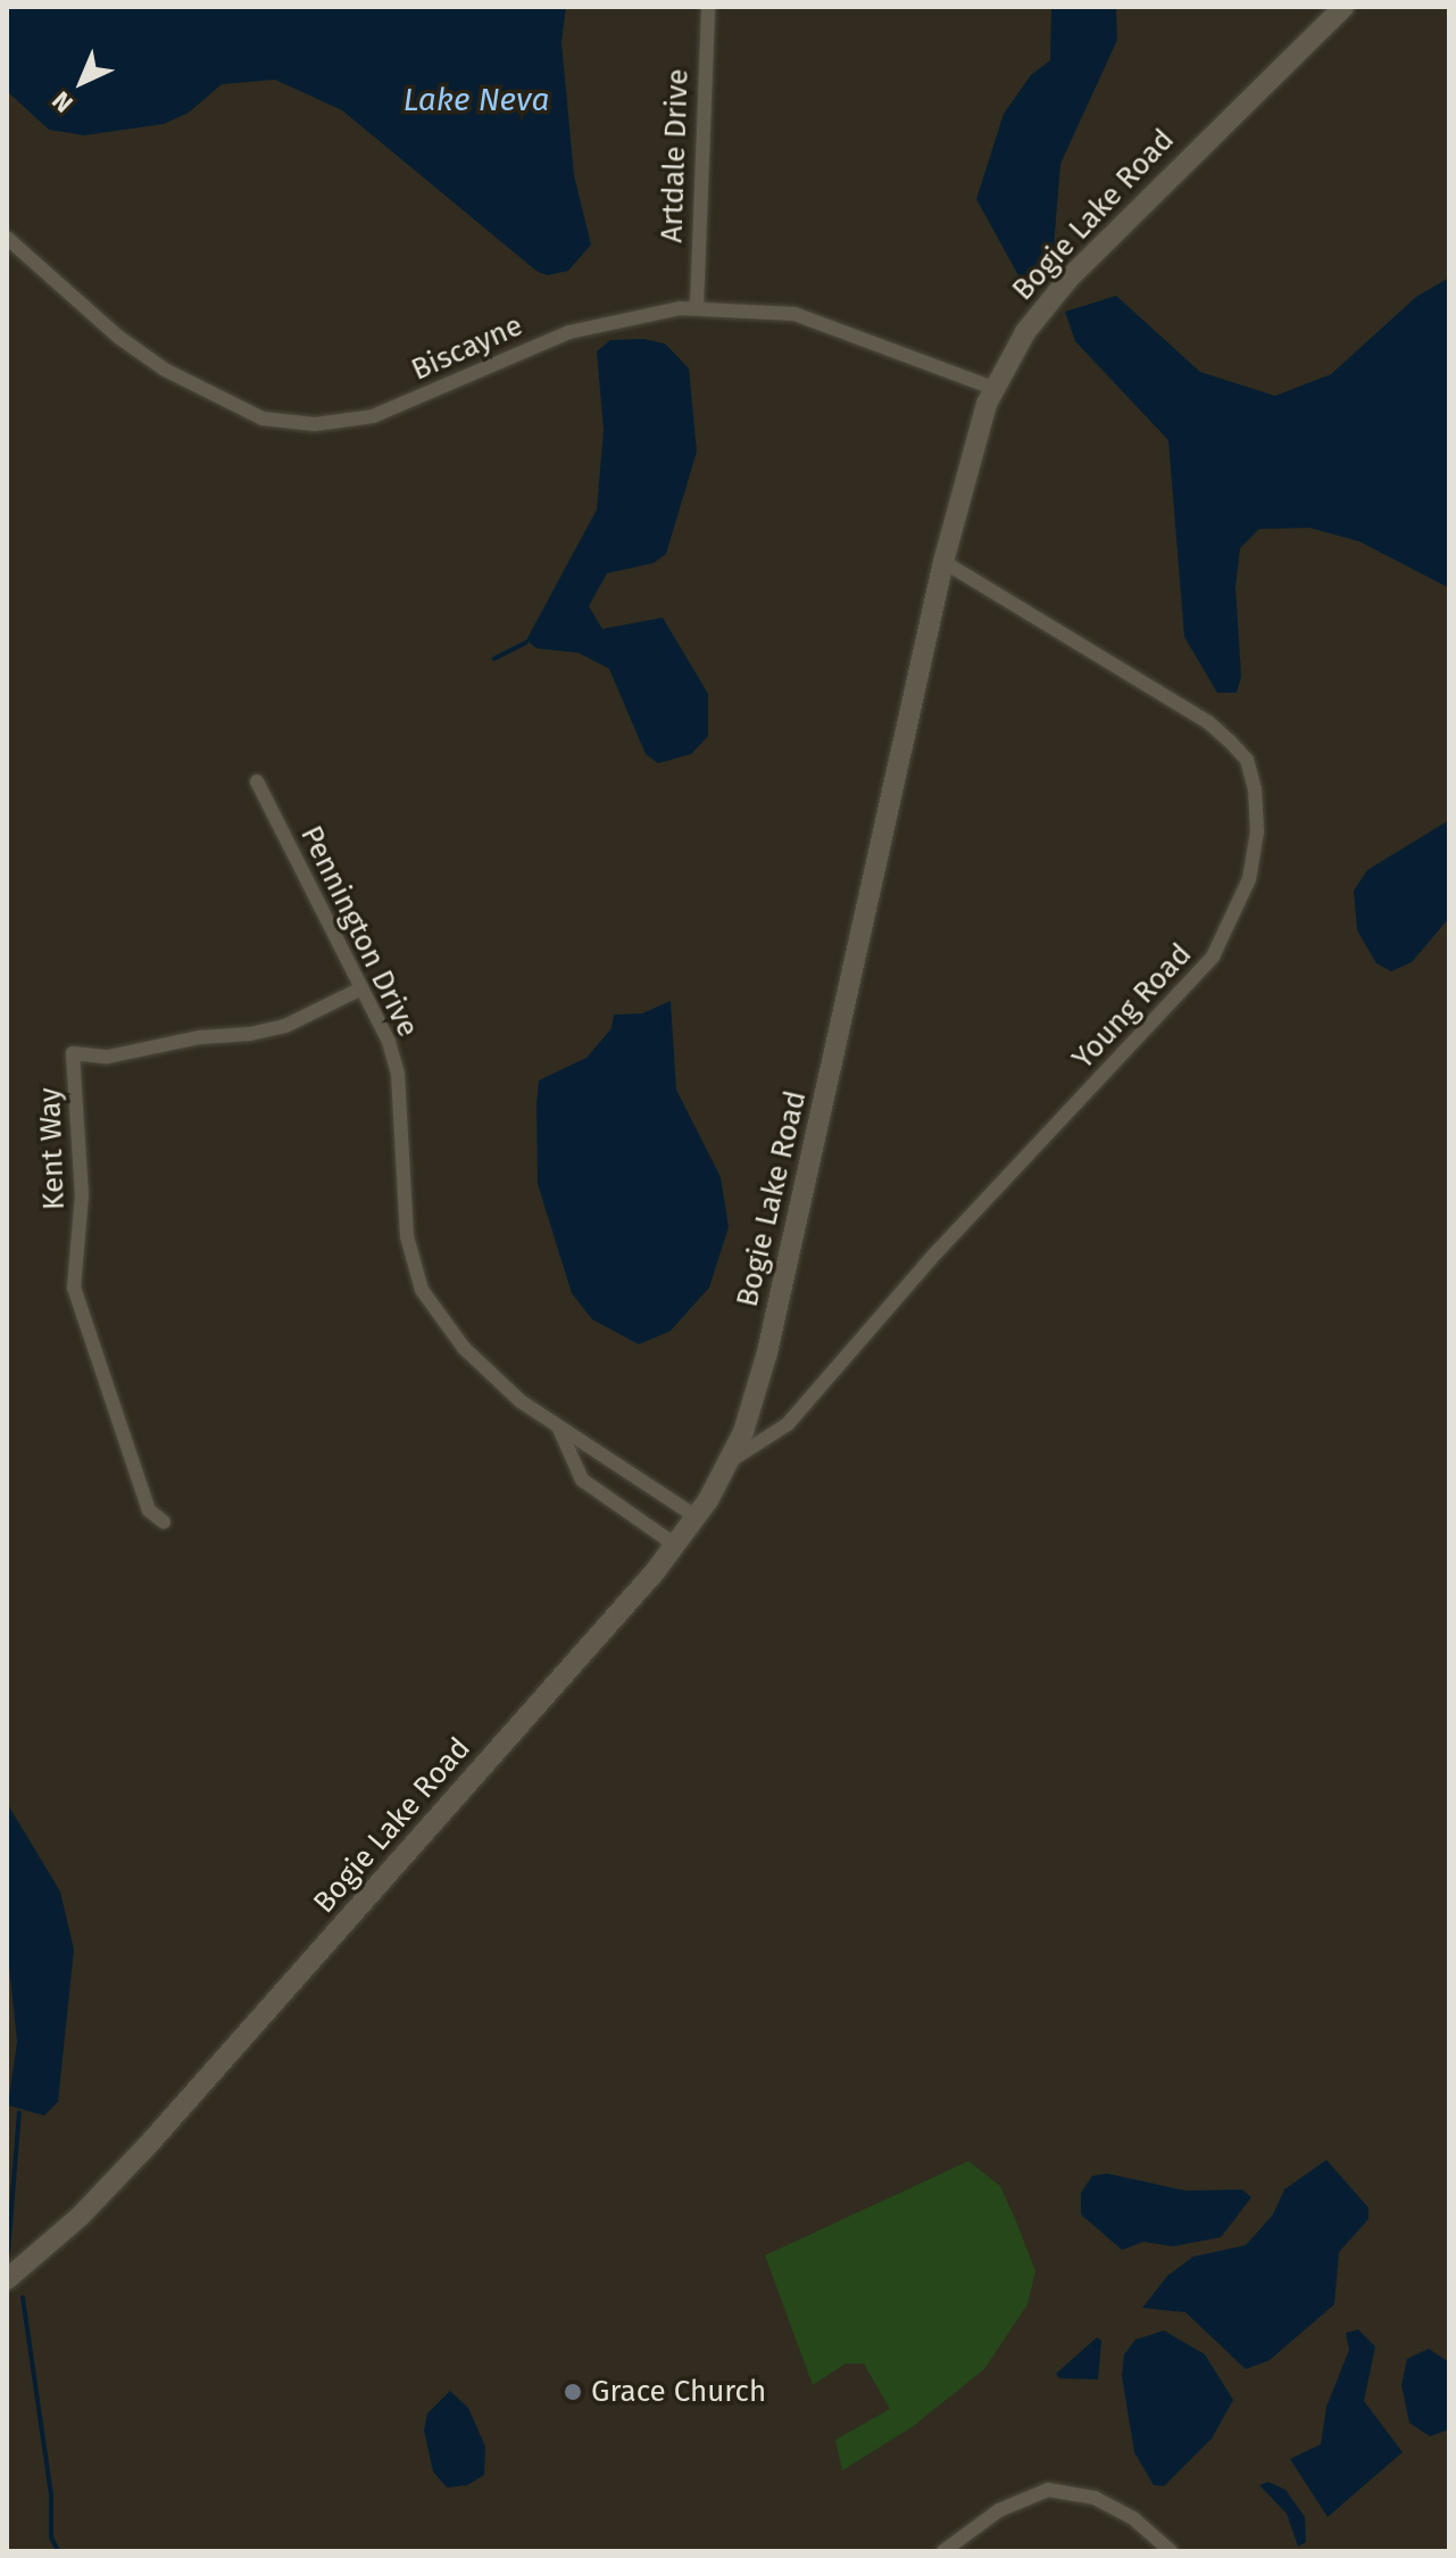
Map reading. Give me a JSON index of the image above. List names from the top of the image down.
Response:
{
  "streets": {
    "main road": ["Bogie Lake Road"],
    "street": [
      "Artdale Drive",
      "Biscayne",
      "Pennington Drive",
      "Young Road",
      "Kent Way"
    ]
  },
  "crossings": [
    ["Artdale Drive", "Biscayne"],
    ["Bogie Lake Road", "Biscayne"],
    ["Bogie Lake Road", "Pennington Drive"],
    ["Bogie Lake Road", "Young Road"],
    ["Pennington Drive", "Kent Way"]
  ],
  "water": ["Lake Neva"],
  "places": ["Grace Church"],
  "north": "bottom left"
}
